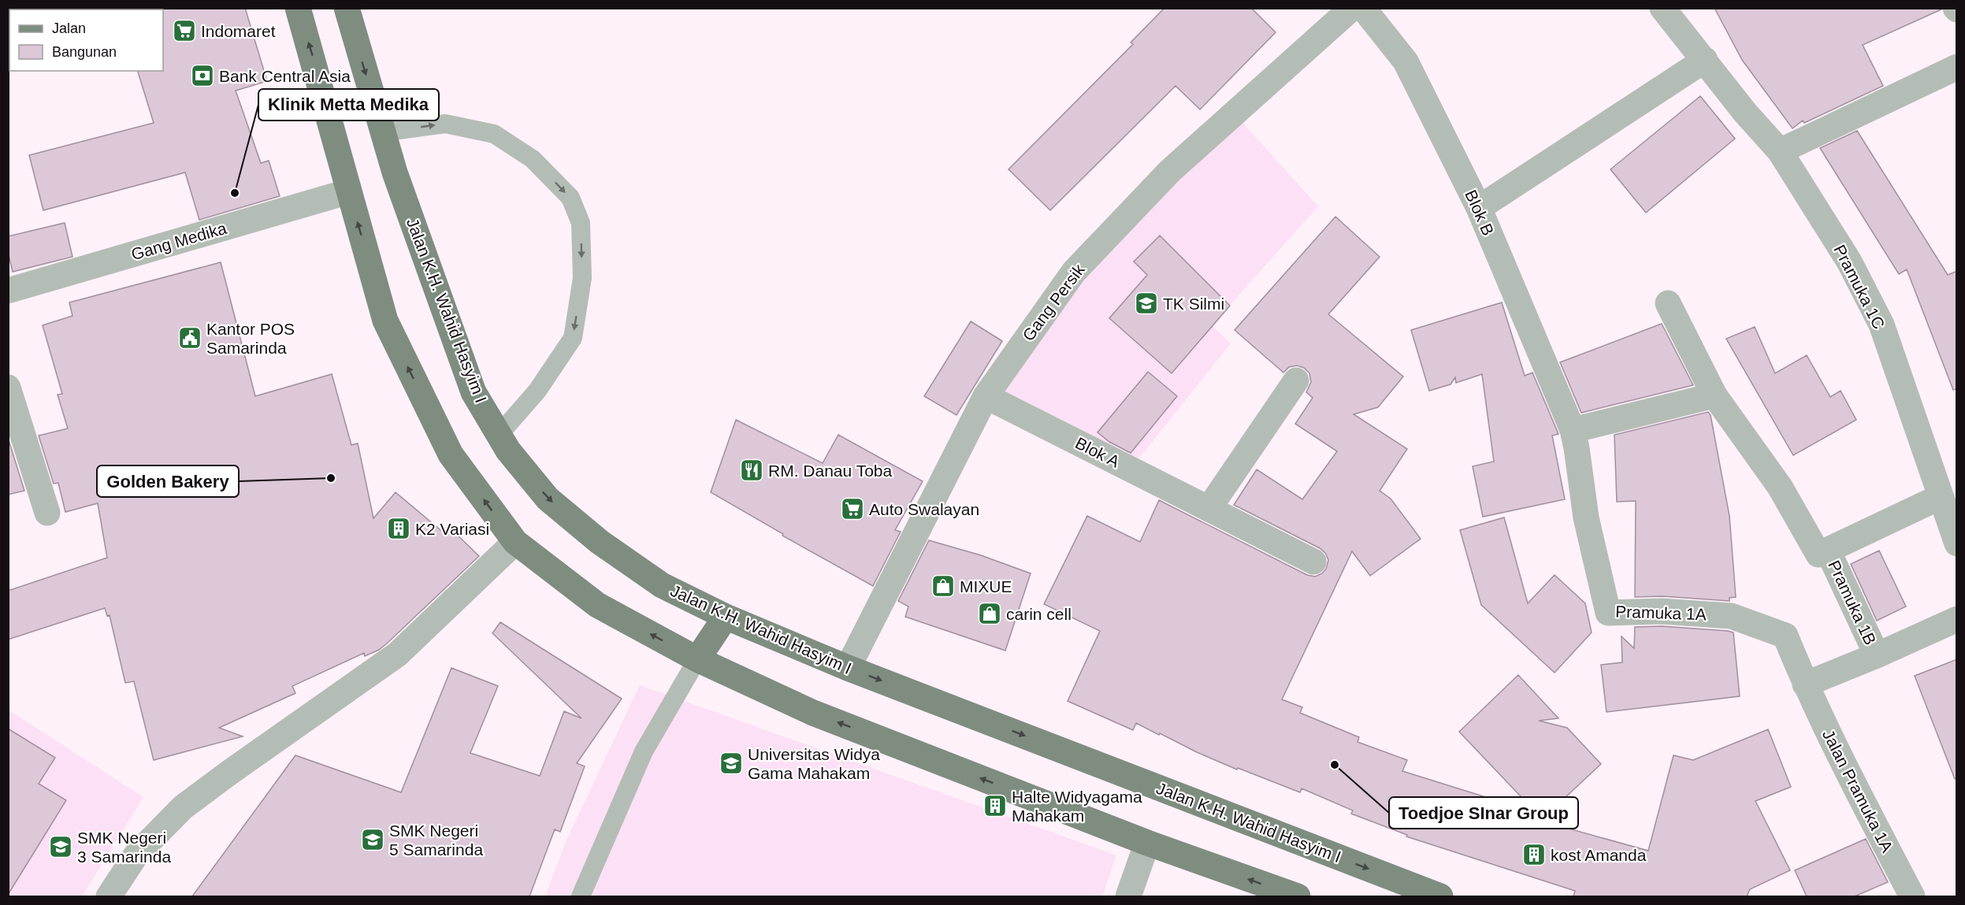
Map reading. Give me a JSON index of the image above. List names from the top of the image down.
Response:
{
  "streets": {
    "main road": ["Jalan K.H. Wahid Hasyim I"],
    "street": [
      "Blok B",
      "Gang Medika",
      "Pramuka 1C",
      "Gang Persik",
      "Blok A",
      "Pramuka 1B",
      "Pramuka 1A",
      "Jalan Pramuka 1A"
    ]
  },
  "crossings": [
    ["Blok B", "Pramuka 1A"],
    ["Gang Persik", "Jalan K.H. Wahid Hasyim I"],
    ["Gang Persik", "Blok A"],
    ["Pramuka 1A", "Jalan Pramuka 1A"]
  ],
  "places": {
    "supermarket": ["Indomaret", "Auto Swalayan"],
    "bank": ["Bank Central Asia"],
    "other": ["Klinik Metta Medika", "Golden Bakery", "Toedjoe SInar Group"],
    "school or university": [
      "TK Silmi",
      "Universitas Widya Gama Mahakam",
      "SMK Negeri 5 Samarinda",
      "SMK Negeri 3 Samarinda"
    ],
    "public building": ["Kantor POS Samarinda"],
    "restaurant": ["RM. Danau Toba"],
    "building": ["K2 Variasi", "Halte Widyagama Mahakam", "kost Amanda"],
    "shop": ["MIXUE", "carin cell"]
  },
  "legend": ["Jalan", "Bangunan"]
}
